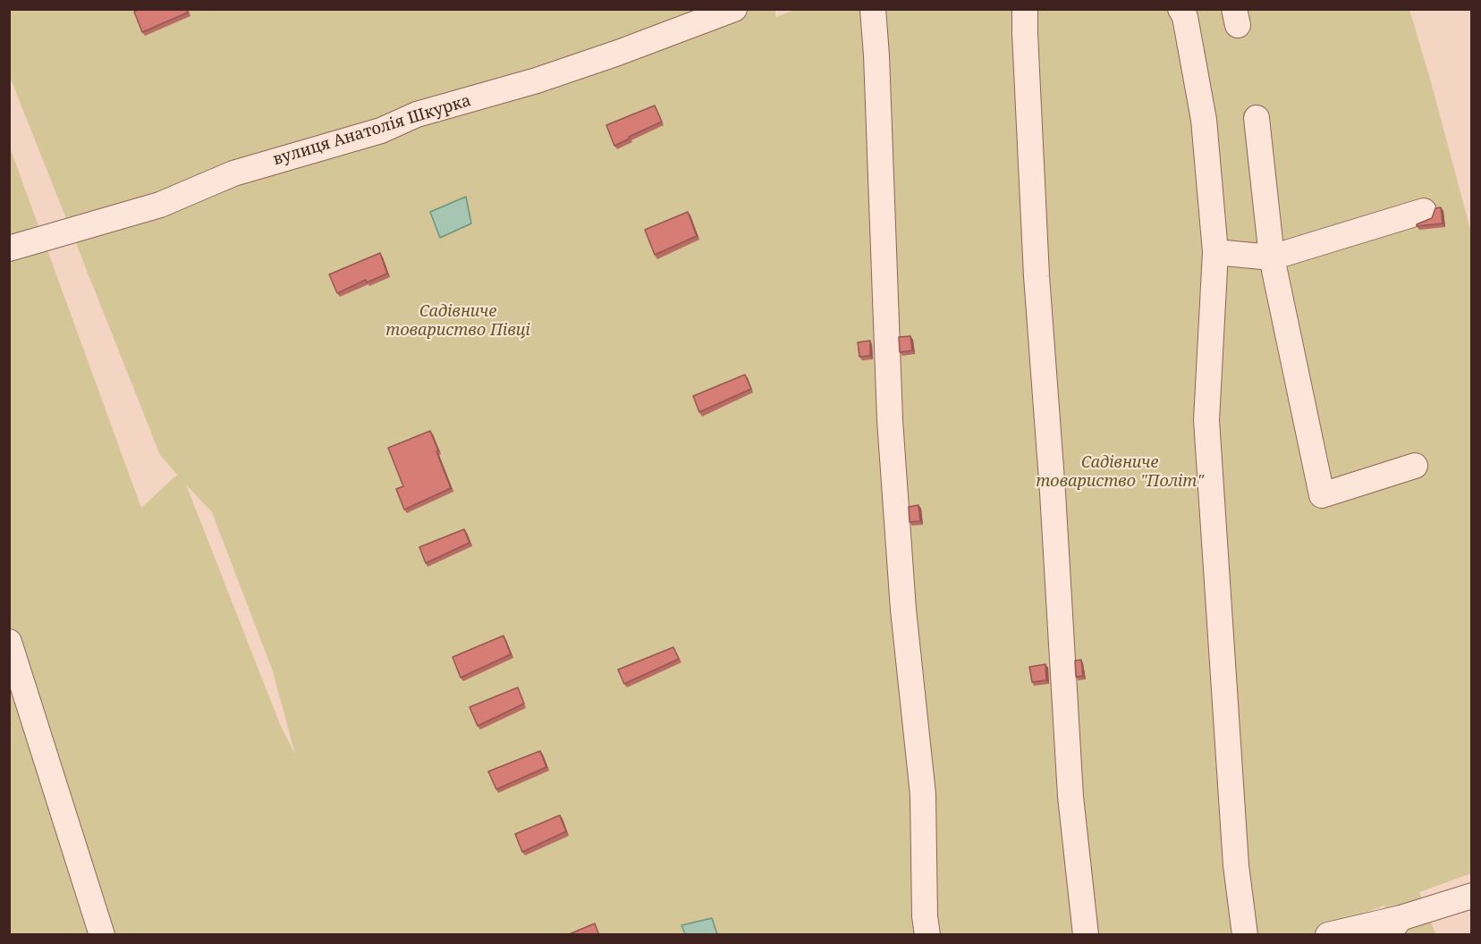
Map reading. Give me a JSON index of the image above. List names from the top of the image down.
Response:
{
  "streets": {
    "street": ["вулиця Анатолія Шкурка"]
  },
  "parks": ["Садівниче товариство Півці", "Садівниче товариство \"Політ\""]
}
